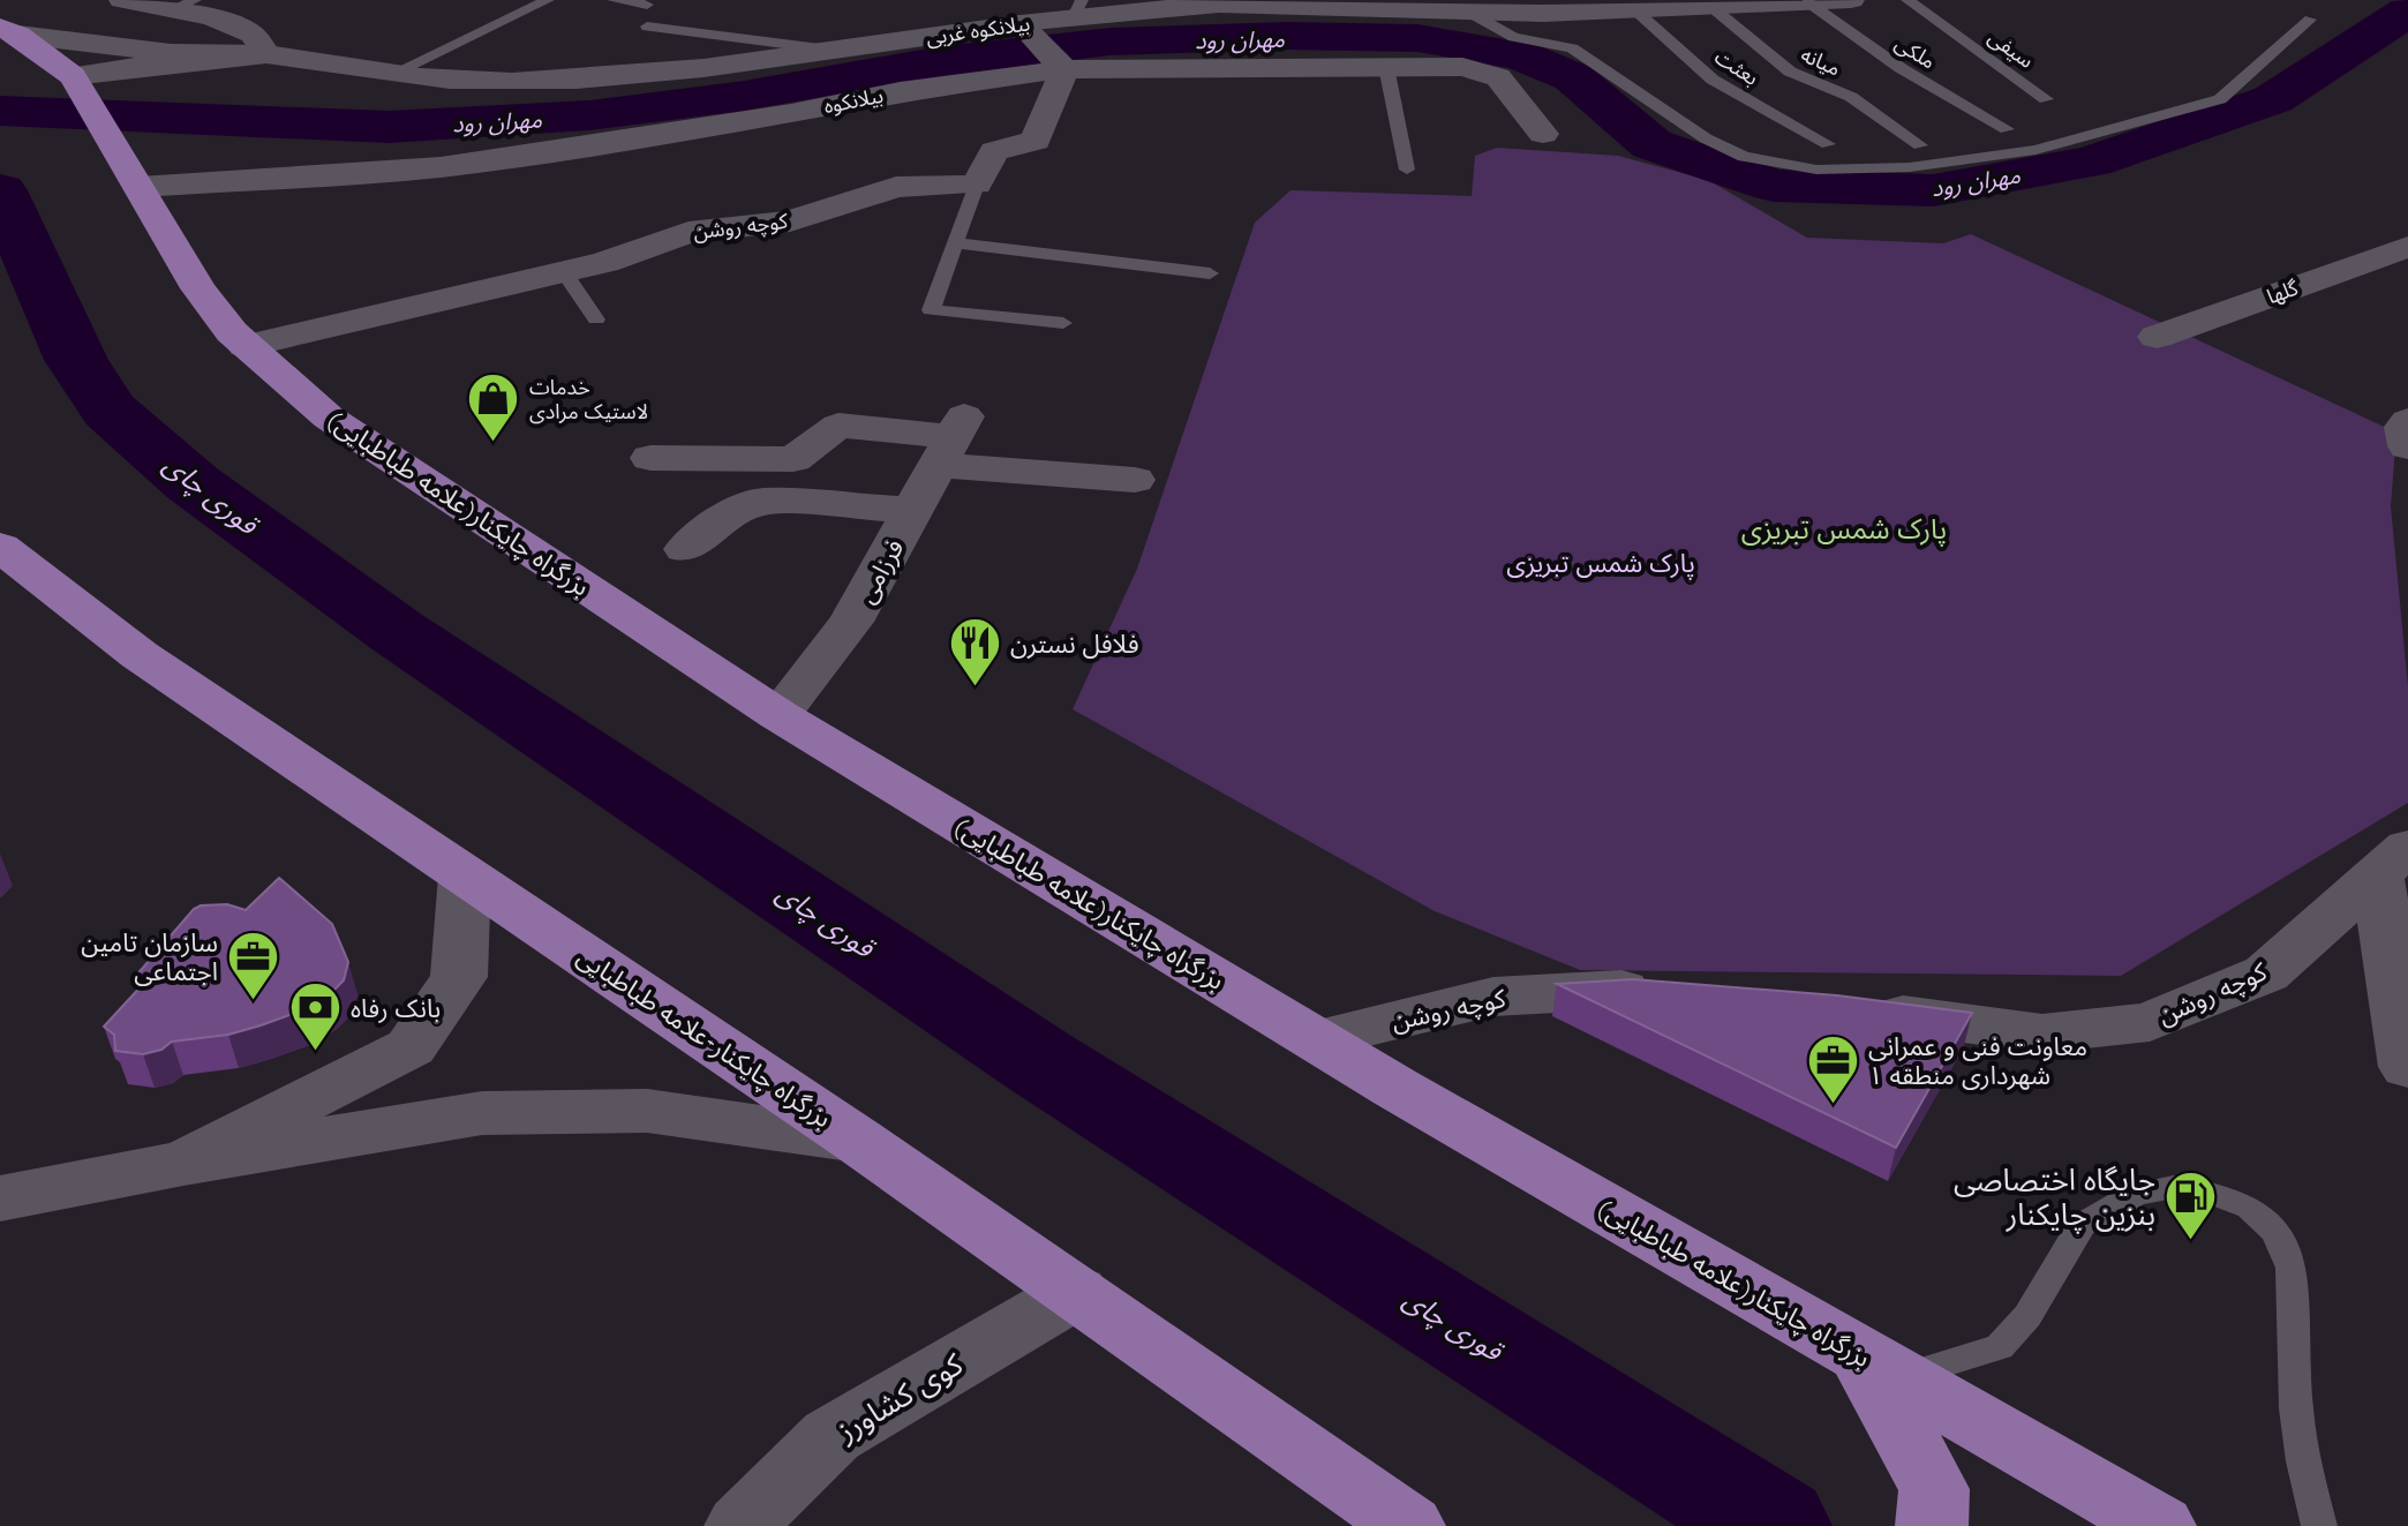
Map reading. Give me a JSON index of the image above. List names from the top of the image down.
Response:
{
  "streets": {
    "highway": ["بزرگراه چایکنار(علامه طباطبایی)", "بزرگراه چایکنار-علامه طباطبایی"],
    "street": [
      "بیلانکوه غربی",
      "بیلانکوه",
      "کوچه روشن",
      "گلها",
      "فرزامی",
      "کوی کشاورز"
    ],
    "lane": [
      "سیفی",
      "ملکی",
      "میانه",
      "بعثت"
    ]
  },
  "crossings": [
    ["بیلانکوه غربی", "ملکی"],
    ["بیلانکوه غربی", "میانه"],
    ["بیلانکوه غربی", "بعثت"],
    ["بیلانکوه", "بزرگراه چایکنار(علامه طباطبایی)"],
    ["کوچه روشن", "بزرگراه چایکنار(علامه طباطبایی)"],
    ["بزرگراه چایکنار(علامه طباطبایی)", "فرزامی"],
    ["بزرگراه چایکنار-علامه طباطبایی", "کوی کشاورز"]
  ],
  "districts": ["پارک شمس تبریزی"],
  "water": ["مهران رود", "قوری چای"],
  "parks": ["پارک شمس تبریزی"],
  "places": {
    "shop": ["خدمات لاستیک مرادی"],
    "restaurant": ["فلافل نسترن"],
    "office": ["سازمان تامین اجتماعی", "معاونت فنی و عمرانی شهرداری منطقه ۱"],
    "bank": ["بانک رفاه"],
    "fuel station": ["جایگاه اختصاصی بنزین چایکنار"]
  }
}
